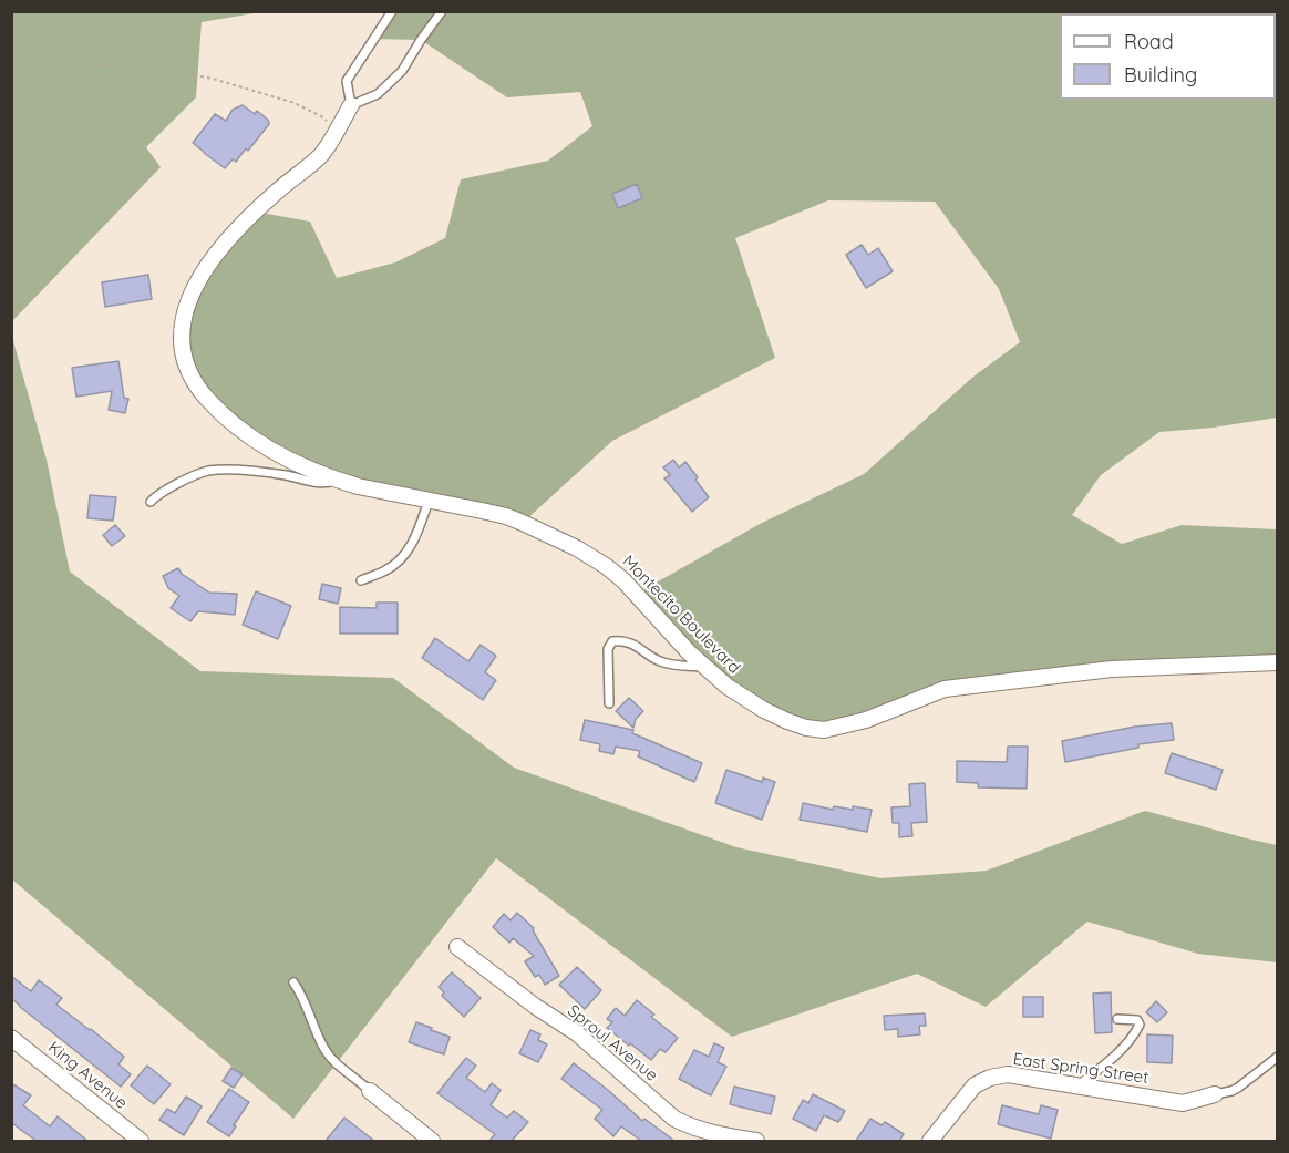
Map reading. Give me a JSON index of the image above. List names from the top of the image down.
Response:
{
  "streets": {
    "street": [
      "Montecito Boulevard",
      "Sproul Avenue",
      "East Spring Street",
      "King Avenue"
    ]
  },
  "legend": ["Road", "Building"]
}
